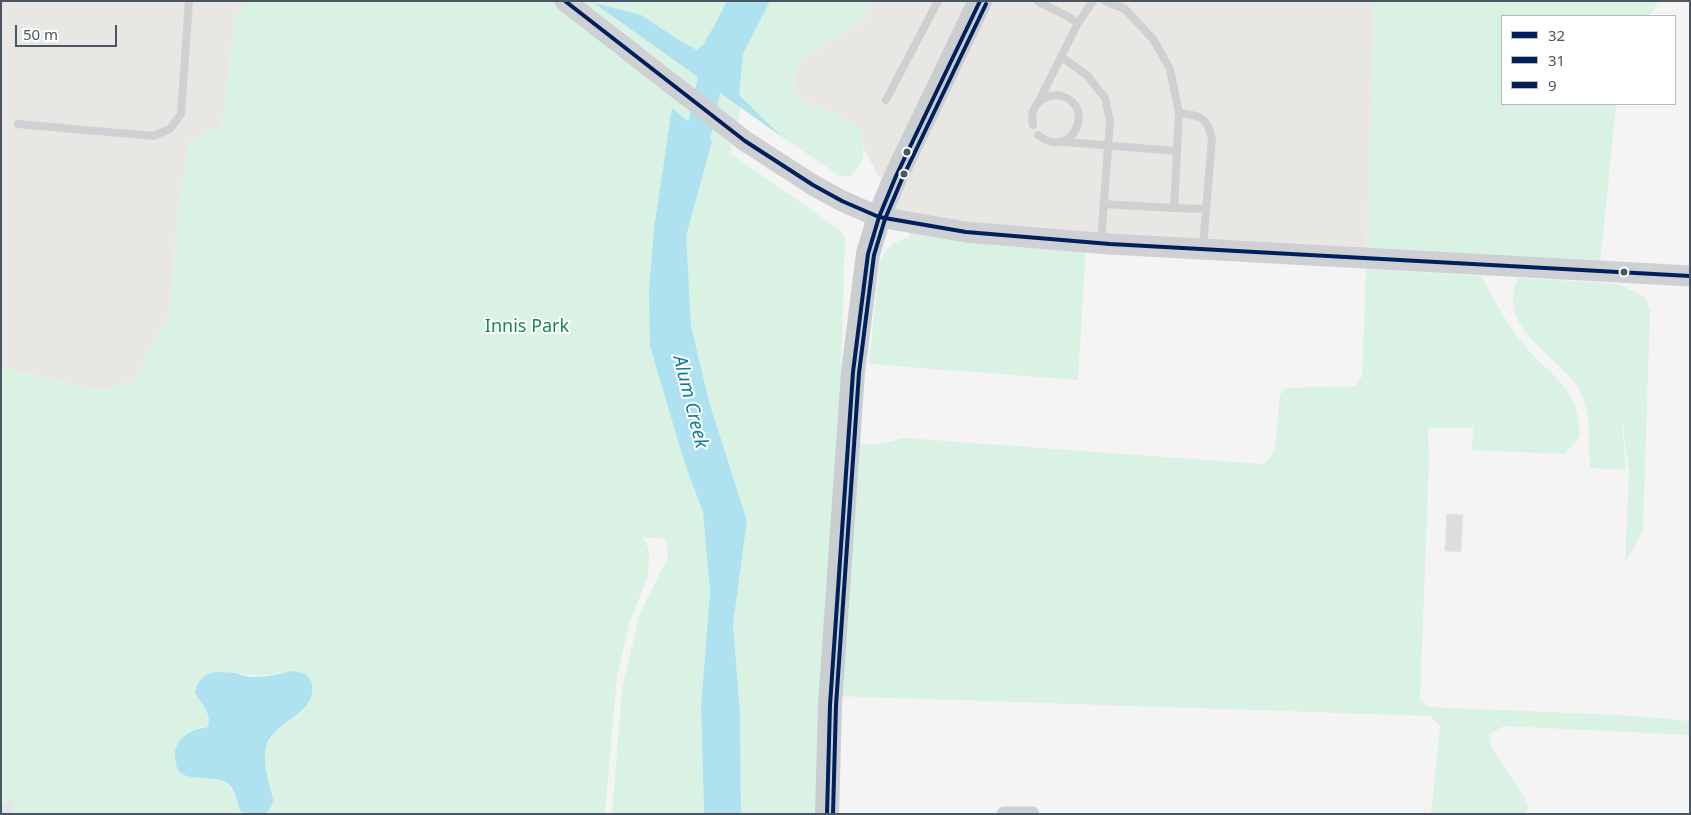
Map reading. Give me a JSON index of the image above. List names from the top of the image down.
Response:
{
  "water": ["Alum Creek"],
  "parks": ["Innis Park"],
  "lines": ["transit line 32", "transit line 31", "transit line 9"],
  "legend": ["32", "31", "9"],
  "scale_bar": "50 m"
}
